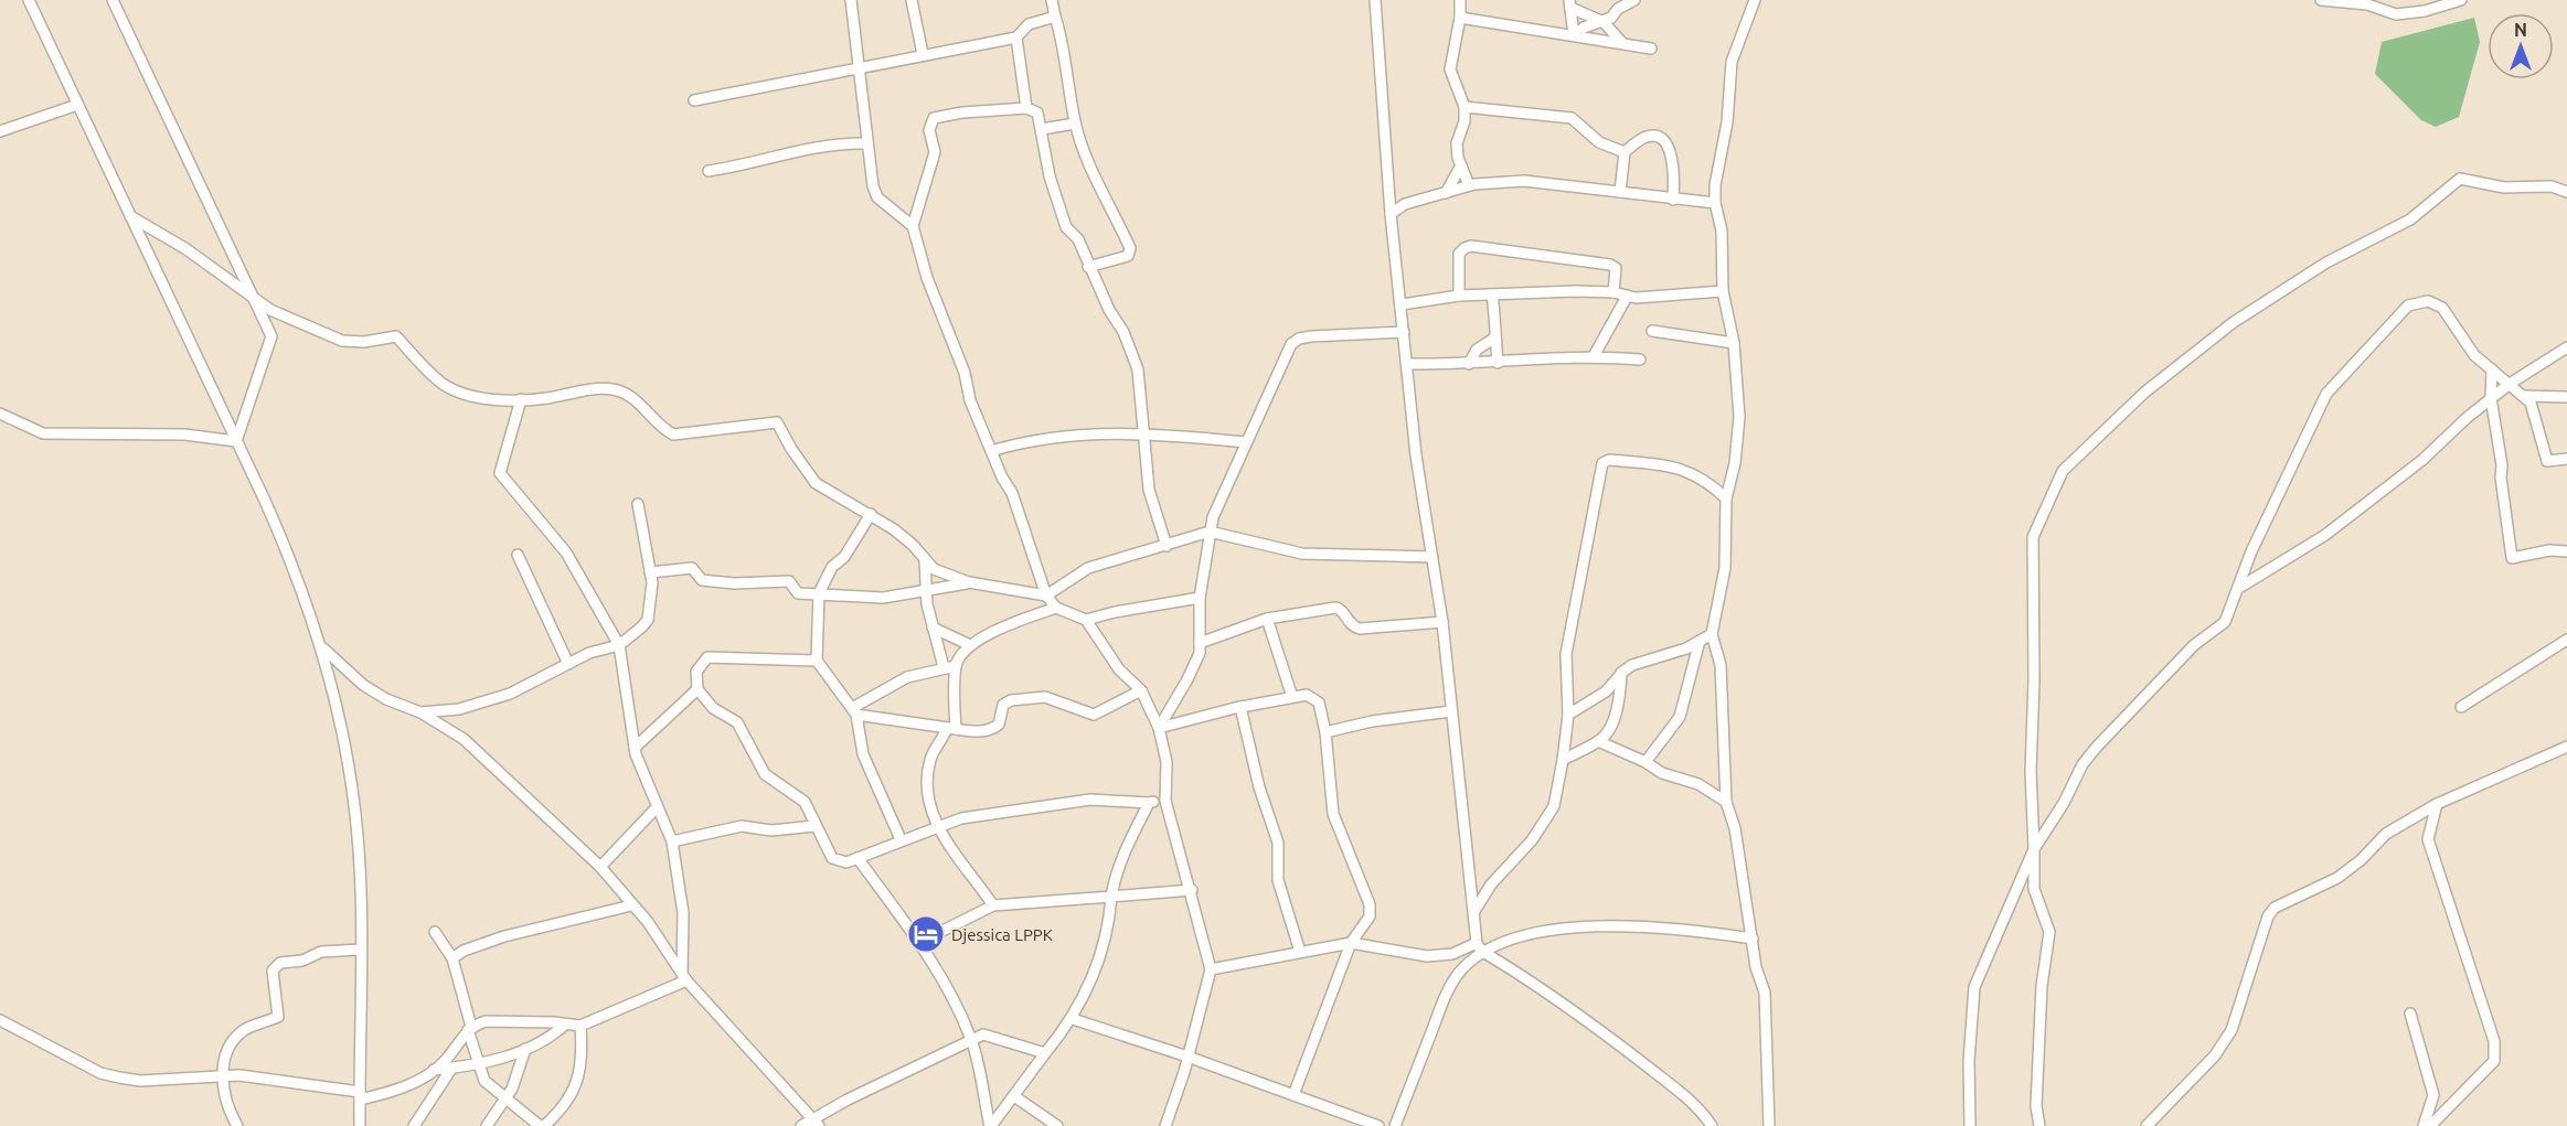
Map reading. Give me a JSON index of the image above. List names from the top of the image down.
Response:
{
  "places": {
    "hotel": ["Djessica LPPK"]
  },
  "north": "top"
}
